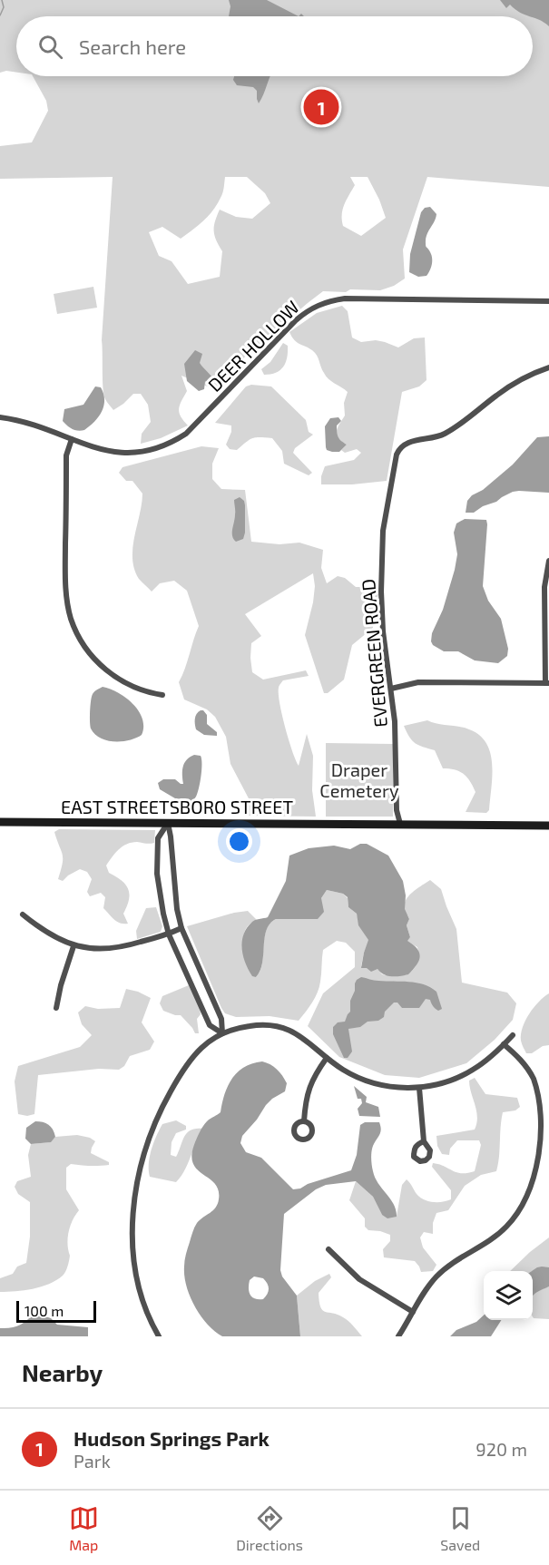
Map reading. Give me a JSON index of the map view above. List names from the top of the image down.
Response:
{
  "streets": {
    "main road": ["EAST STREETSBORO STREET"],
    "street": ["DEER HOLLOW", "EVERGREEN ROAD"]
  },
  "crossings": [
    ["EVERGREEN ROAD", "EAST STREETSBORO STREET"]
  ],
  "parks": ["Draper Cemetery"],
  "scale_bar": "100 m",
  "page": {
    "search": "Search here",
    "pins": "1",
    "scale": "100 m",
    "heading": "Nearby",
    "list": [
      {
        "mark": "1",
        "name": "Hudson Springs Park",
        "note": "Park",
        "value": "920 m"
      }
    ],
    "nav": ["Map", "Directions", "Saved"]
  }
}
